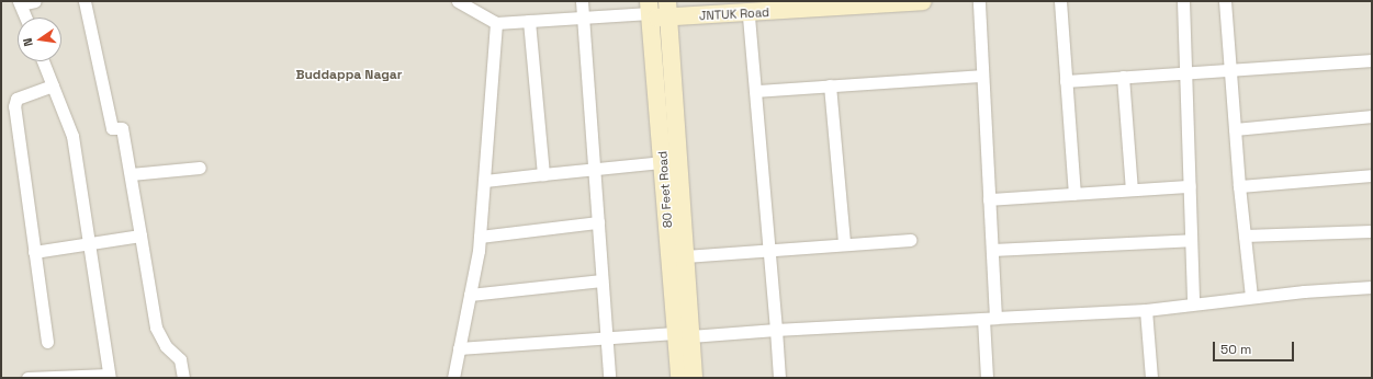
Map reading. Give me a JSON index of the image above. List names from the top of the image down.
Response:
{
  "streets": {
    "main road": ["JNTUK Road", "80 Feet Road"]
  },
  "crossings": [
    ["JNTUK Road", "80 Feet Road"]
  ],
  "districts": ["Buddappa Nagar"],
  "scale_bar": "50 m",
  "north": "left"
}
